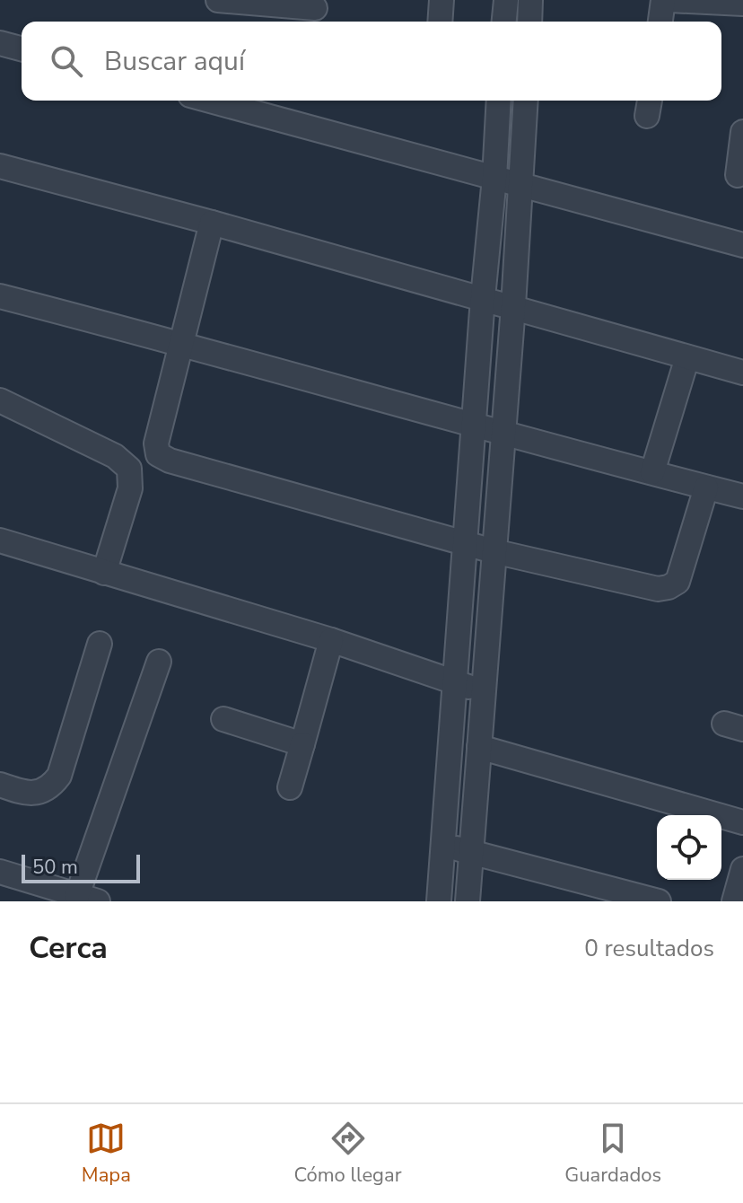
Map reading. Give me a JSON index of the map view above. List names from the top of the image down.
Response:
{
  "scale_bar": "50 m",
  "page": {
    "search": "Buscar aquí",
    "scale": "50 m",
    "heading": ["Cerca", "0 resultados"],
    "nav": ["Mapa", "Cómo llegar", "Guardados"]
  }
}
